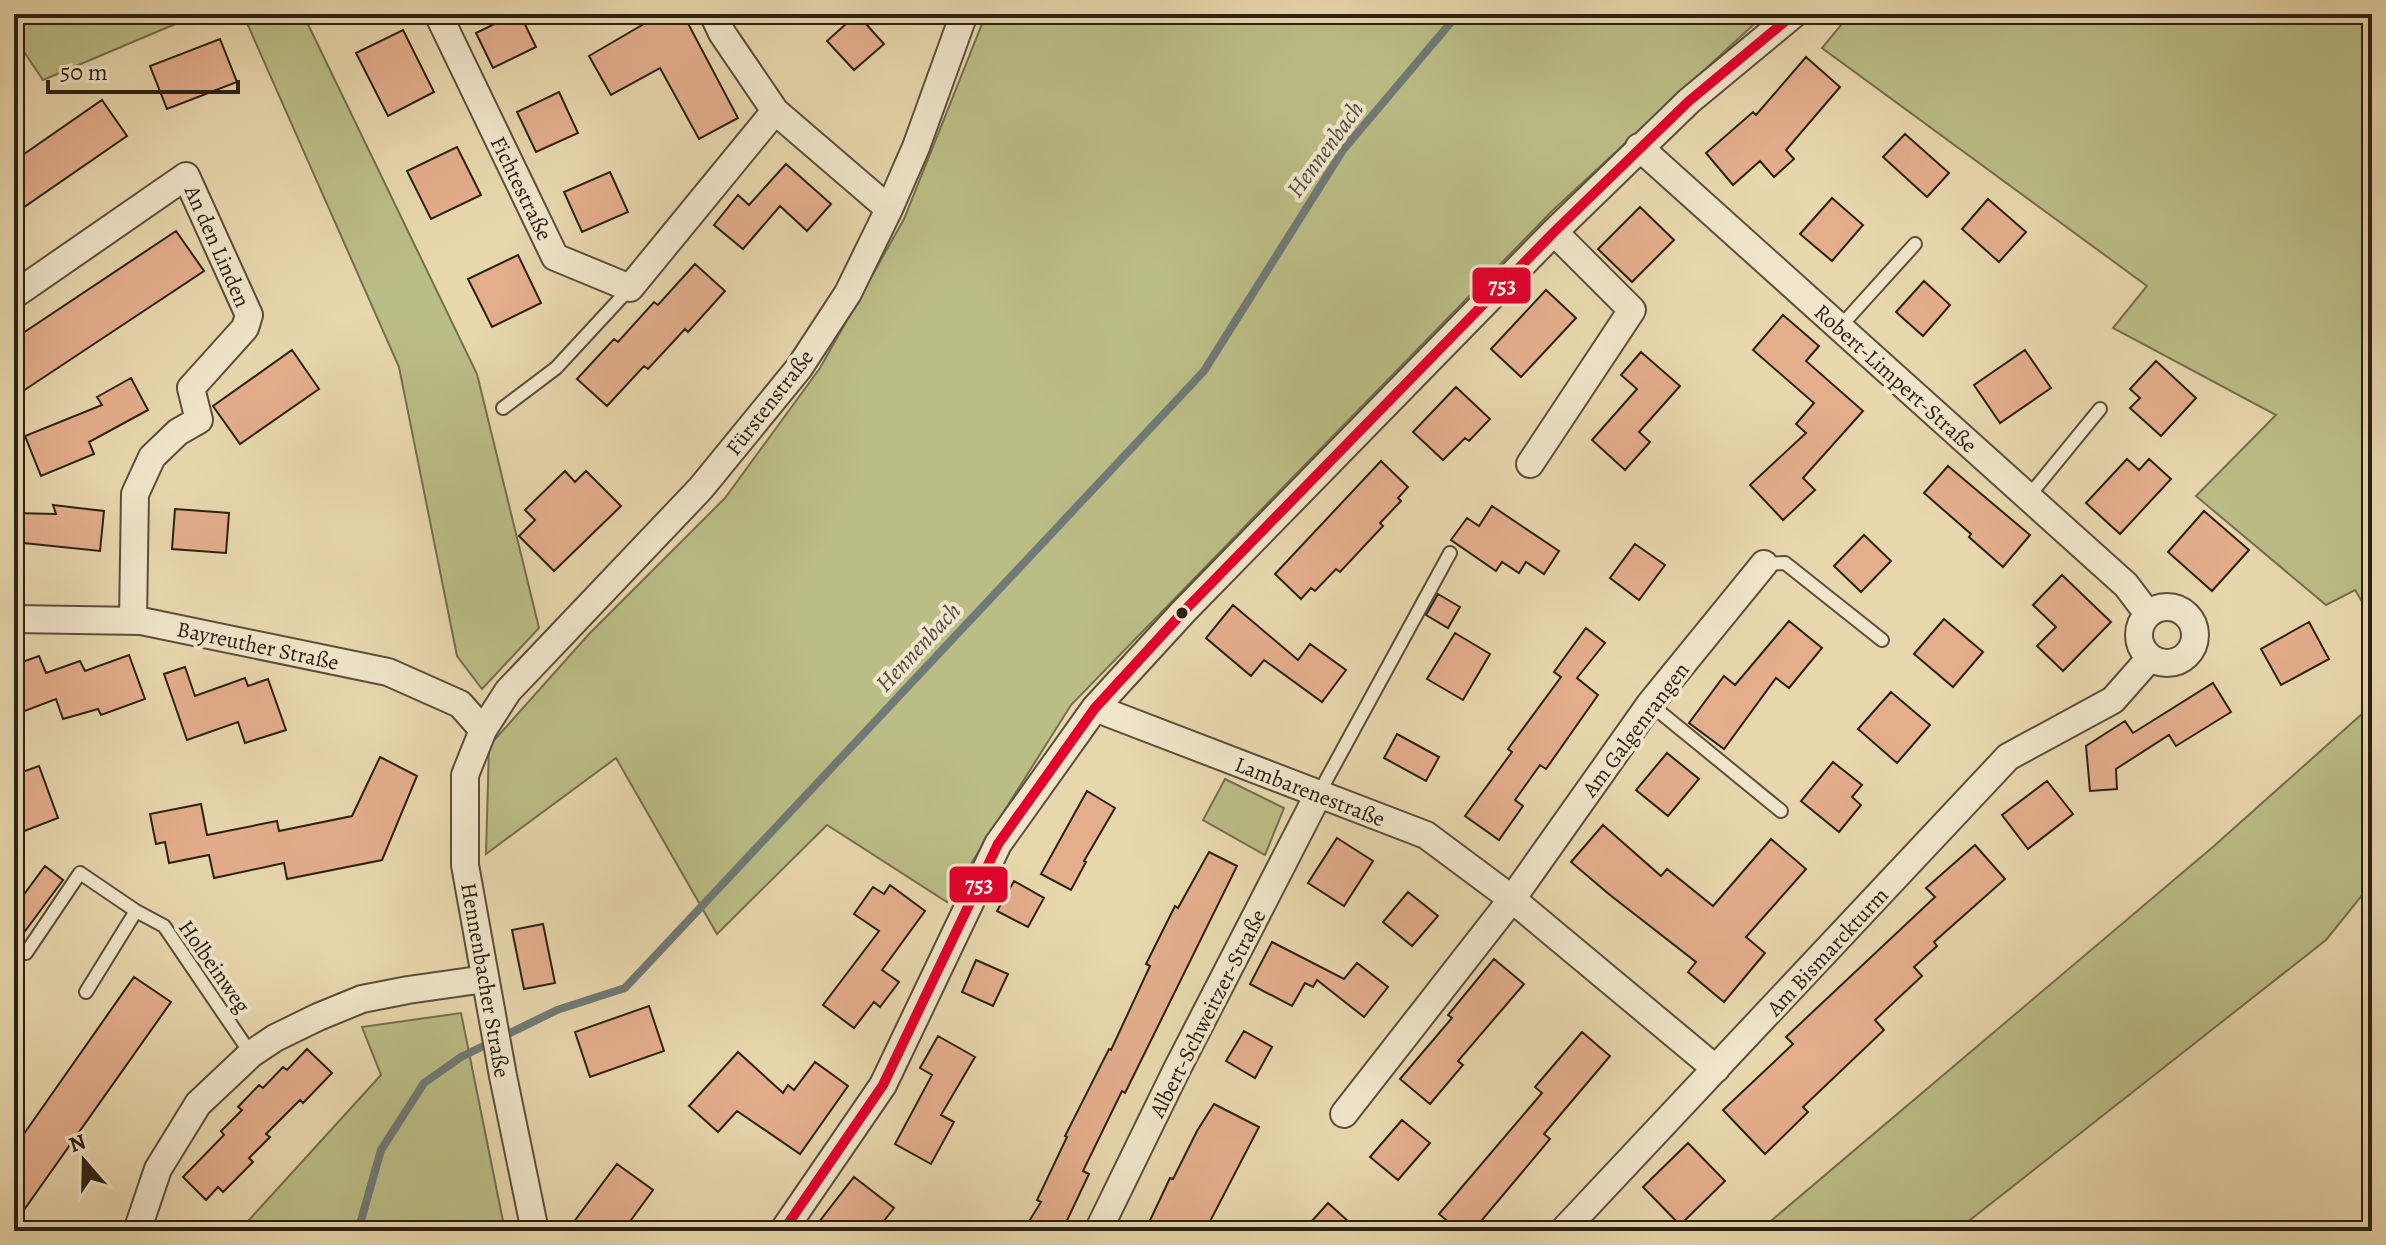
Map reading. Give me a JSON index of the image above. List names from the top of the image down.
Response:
{
  "streets": {
    "street": [
      "Fichtestraße",
      "An den Linden",
      "Robert-Limpert-Straße",
      "Fürstenstraße",
      "Bayreuther Straße",
      "Am Galgenrangen",
      "Lambarenestraße",
      "Am Bismarckturm",
      "Hennenbacher Straße",
      "Albert-Schweitzer-Straße"
    ],
    "lane": ["Holbeinweg"]
  },
  "crossings": [
    ["An den Linden", "Bayreuther Straße"],
    ["Robert-Limpert-Straße", "Am Bismarckturm"],
    ["Fürstenstraße", "Bayreuther Straße"],
    ["Fürstenstraße", "Hennenbacher Straße"],
    ["Bayreuther Straße", "Hennenbacher Straße"],
    ["Am Galgenrangen", "Lambarenestraße"],
    ["Lambarenestraße", "Am Bismarckturm"],
    ["Lambarenestraße", "Albert-Schweitzer-Straße"]
  ],
  "water": ["Hennenbach"],
  "lines": ["transit line 753"],
  "scale_bar": "50 m",
  "north": "top"
}
